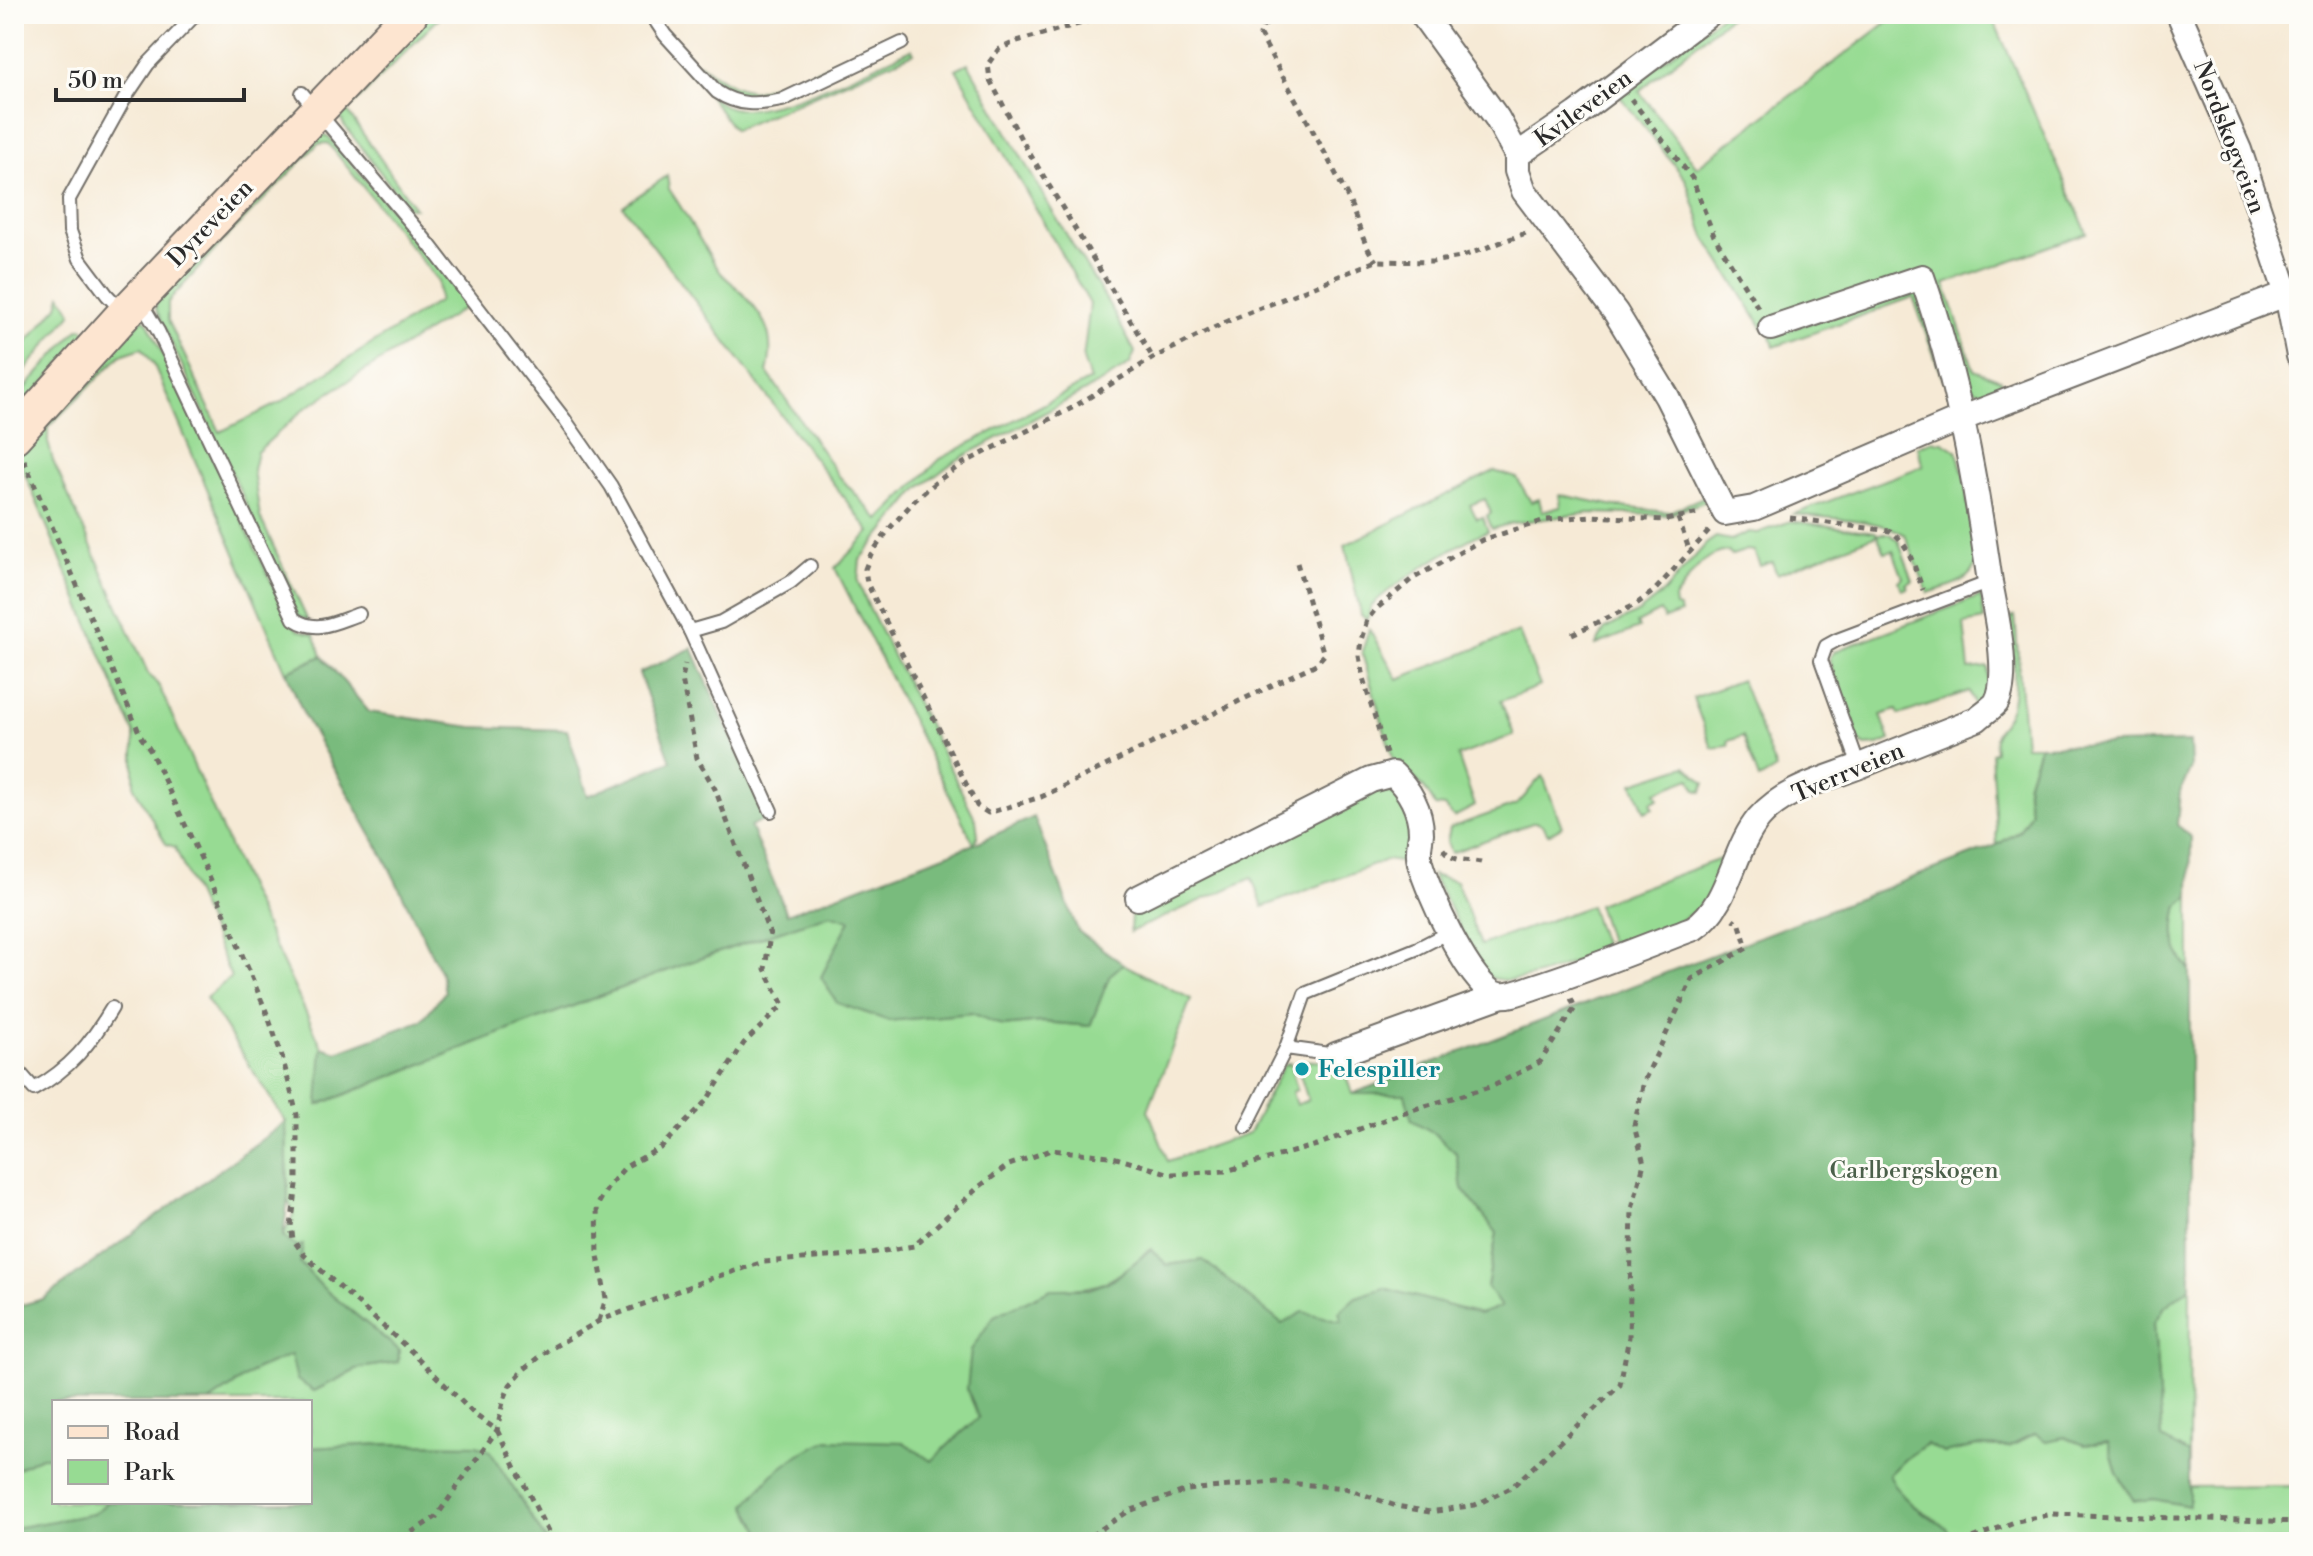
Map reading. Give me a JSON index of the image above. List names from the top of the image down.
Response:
{
  "streets": {
    "main road": ["Dyreveien"],
    "street": ["Kvileveien", "Nordskogveien", "Tverrveien"]
  },
  "parks": ["Carlbergskogen"],
  "places": ["Felespiller"],
  "legend": ["Road", "Park"],
  "scale_bar": "50 m"
}
